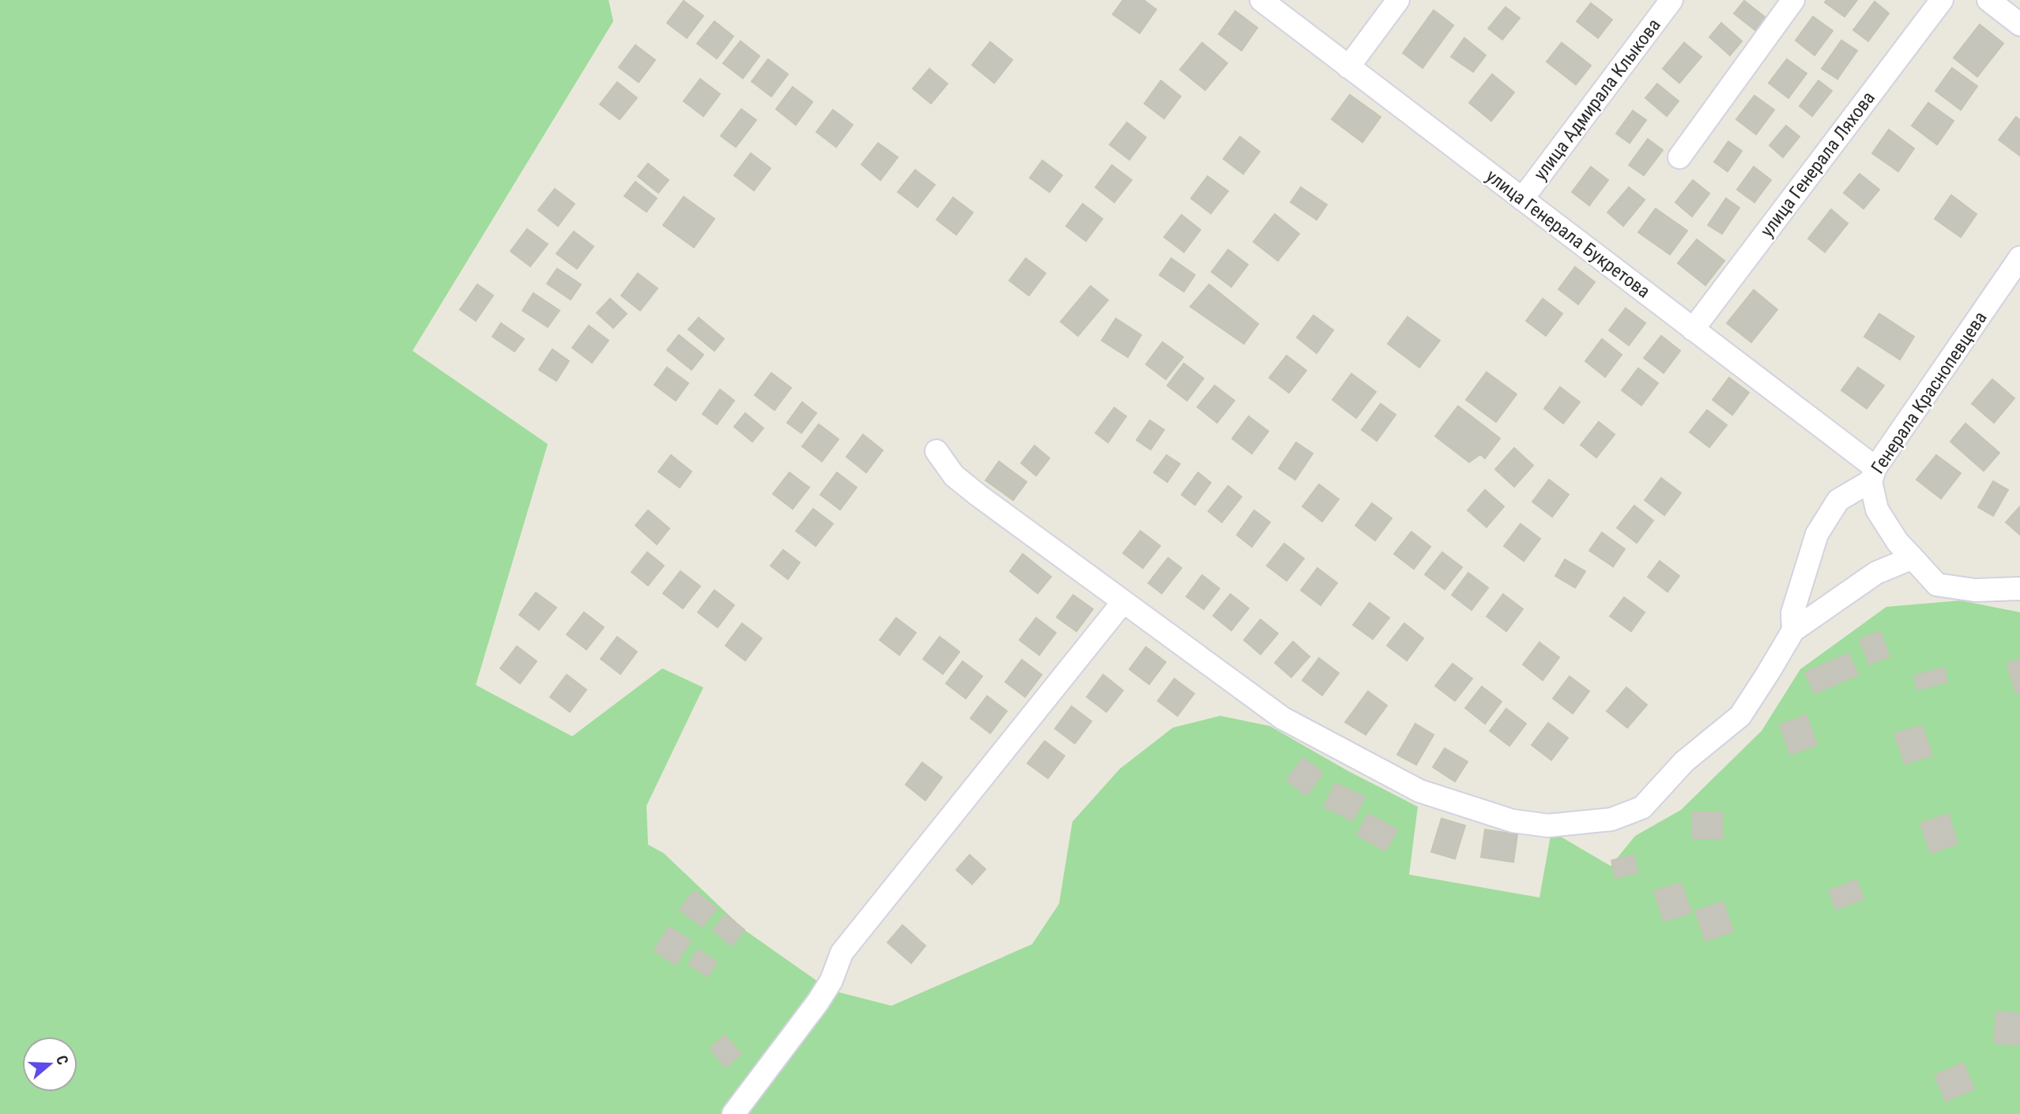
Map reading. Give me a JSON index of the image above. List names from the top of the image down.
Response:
{
  "streets": {
    "street": [
      "улица Адмирала Клыкова",
      "улица Генерала Ляхова",
      "улица Генерала Букретова",
      "Генерала Краснопевцева"
    ]
  },
  "crossings": [
    ["улица Адмирала Клыкова", "улица Генерала Букретова"],
    ["улица Генерала Ляхова", "улица Генерала Букретова"],
    ["улица Генерала Букретова", "Генерала Краснопевцева"]
  ],
  "north": "right"
}
